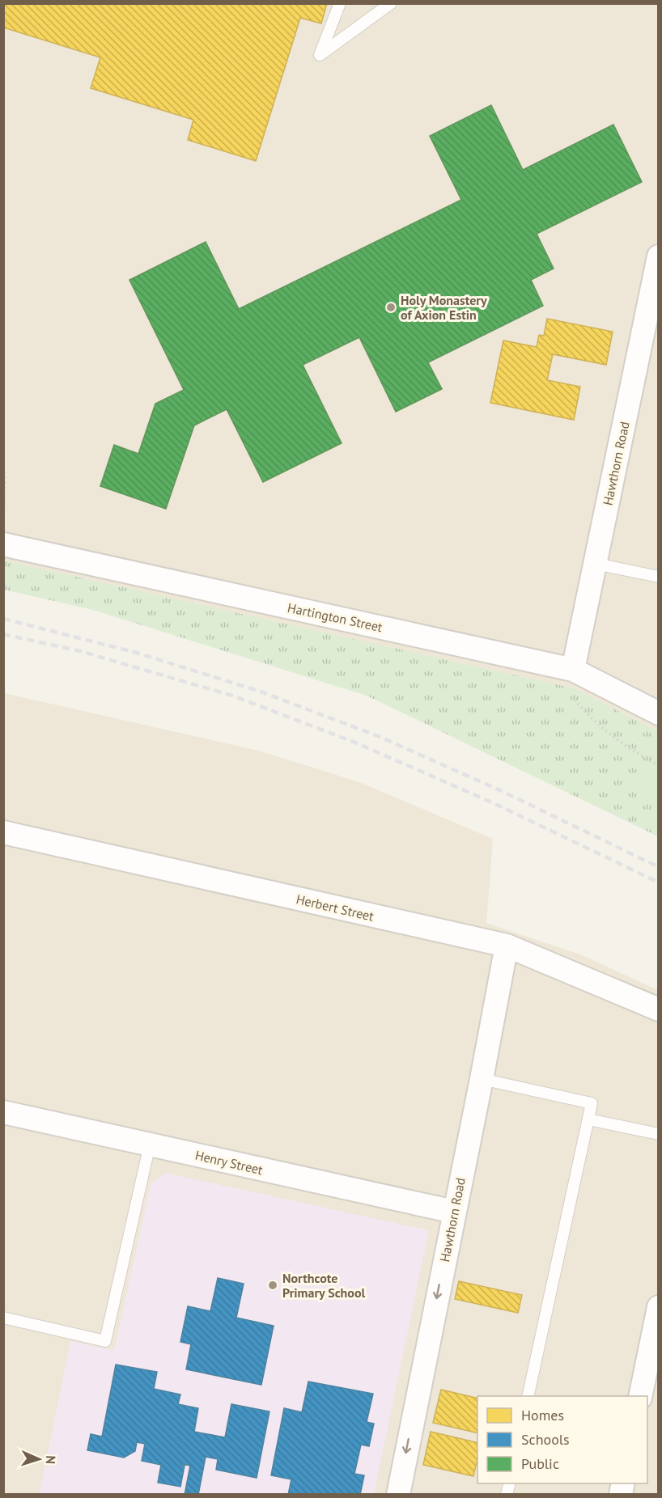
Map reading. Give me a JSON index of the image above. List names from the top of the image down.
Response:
{
  "streets": {
    "street": [
      "Hawthorn Road",
      "Hartington Street",
      "Herbert Street",
      "Henry Street"
    ]
  },
  "crossings": [
    ["Hawthorn Road", "Hartington Street"],
    ["Hawthorn Road", "Herbert Street"],
    ["Hawthorn Road", "Henry Street"]
  ],
  "places": ["Holy Monastery of Axion Estin", "Northcote Primary School"],
  "legend": ["Homes", "Schools", "Public"],
  "north": "right"
}
